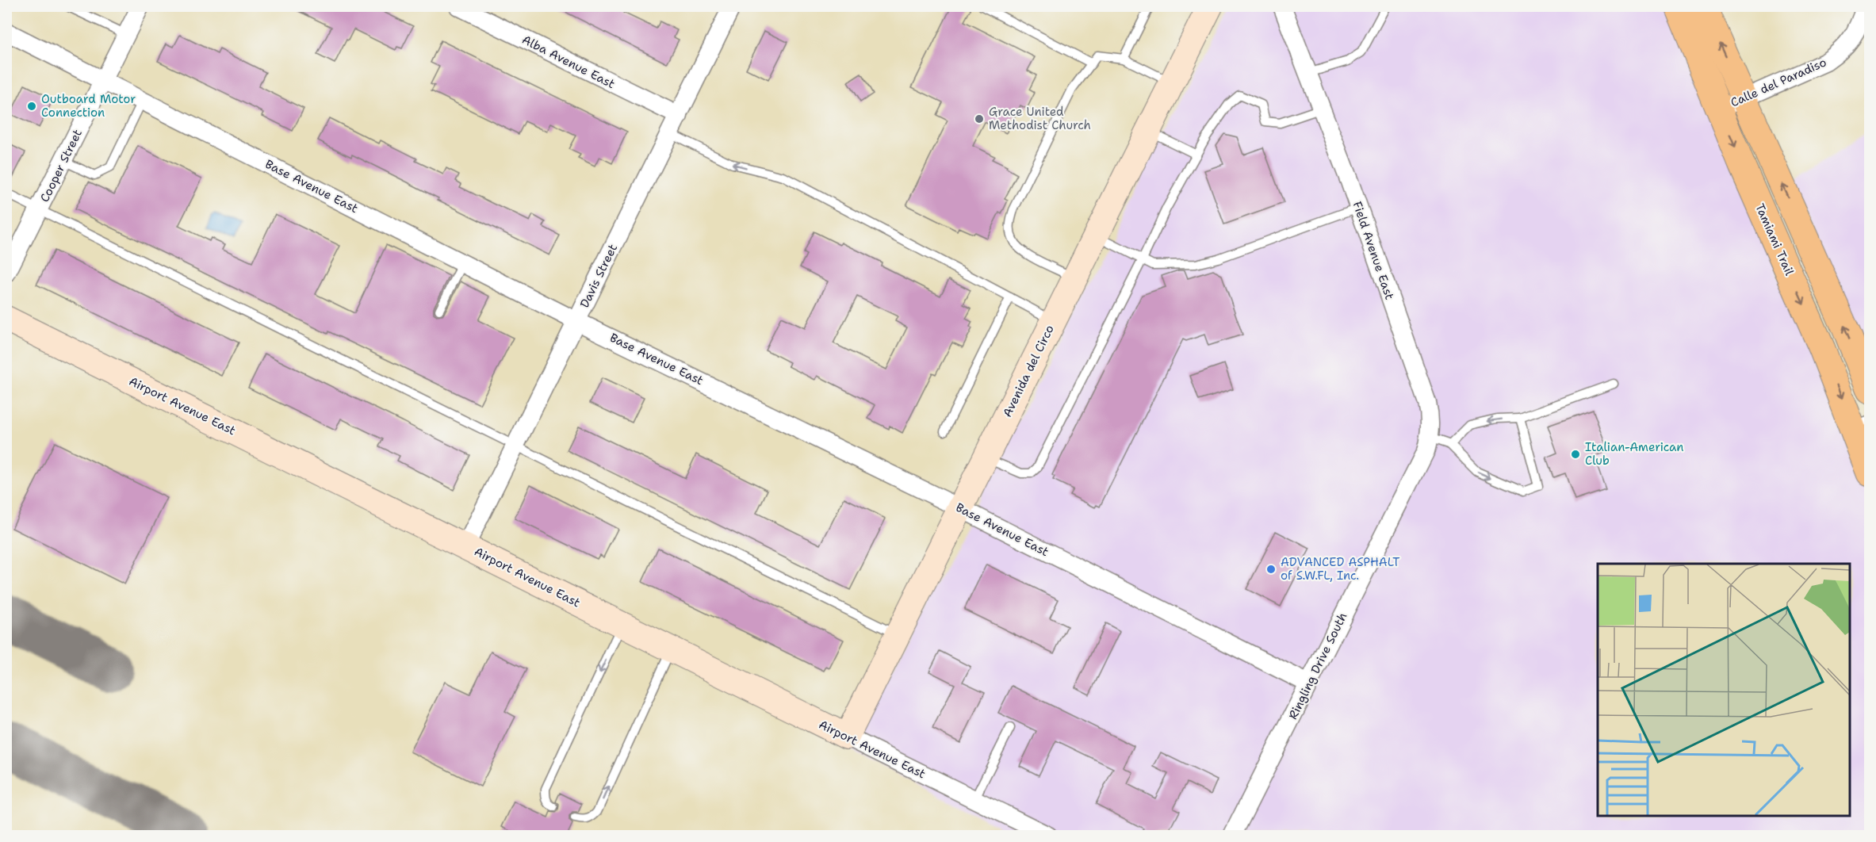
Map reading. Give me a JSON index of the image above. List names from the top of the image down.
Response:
{
  "streets": {
    "main road": ["Tamiami Trail"],
    "street": [
      "Alba Avenue East",
      "Calle del Paradiso",
      "Cooper Street",
      "Base Avenue East",
      "Field Avenue East",
      "Davis Street",
      "Avenida del Circo",
      "Airport Avenue East",
      "Ringling Drive South"
    ]
  },
  "crossings": [
    ["Alba Avenue East", "Davis Street"],
    ["Calle del Paradiso", "Tamiami Trail"],
    ["Cooper Street", "Base Avenue East"],
    ["Base Avenue East", "Davis Street"],
    ["Base Avenue East", "Avenida del Circo"],
    ["Base Avenue East", "Ringling Drive South"],
    ["Field Avenue East", "Ringling Drive South"],
    ["Davis Street", "Airport Avenue East"],
    ["Avenida del Circo", "Airport Avenue East"]
  ],
  "places": [
    "Outboard Motor Connection",
    "Grace United Methodist Church",
    "Italian-American Club",
    "ADVANCED ASPHALT of S.W.FL, Inc."
  ]
}
